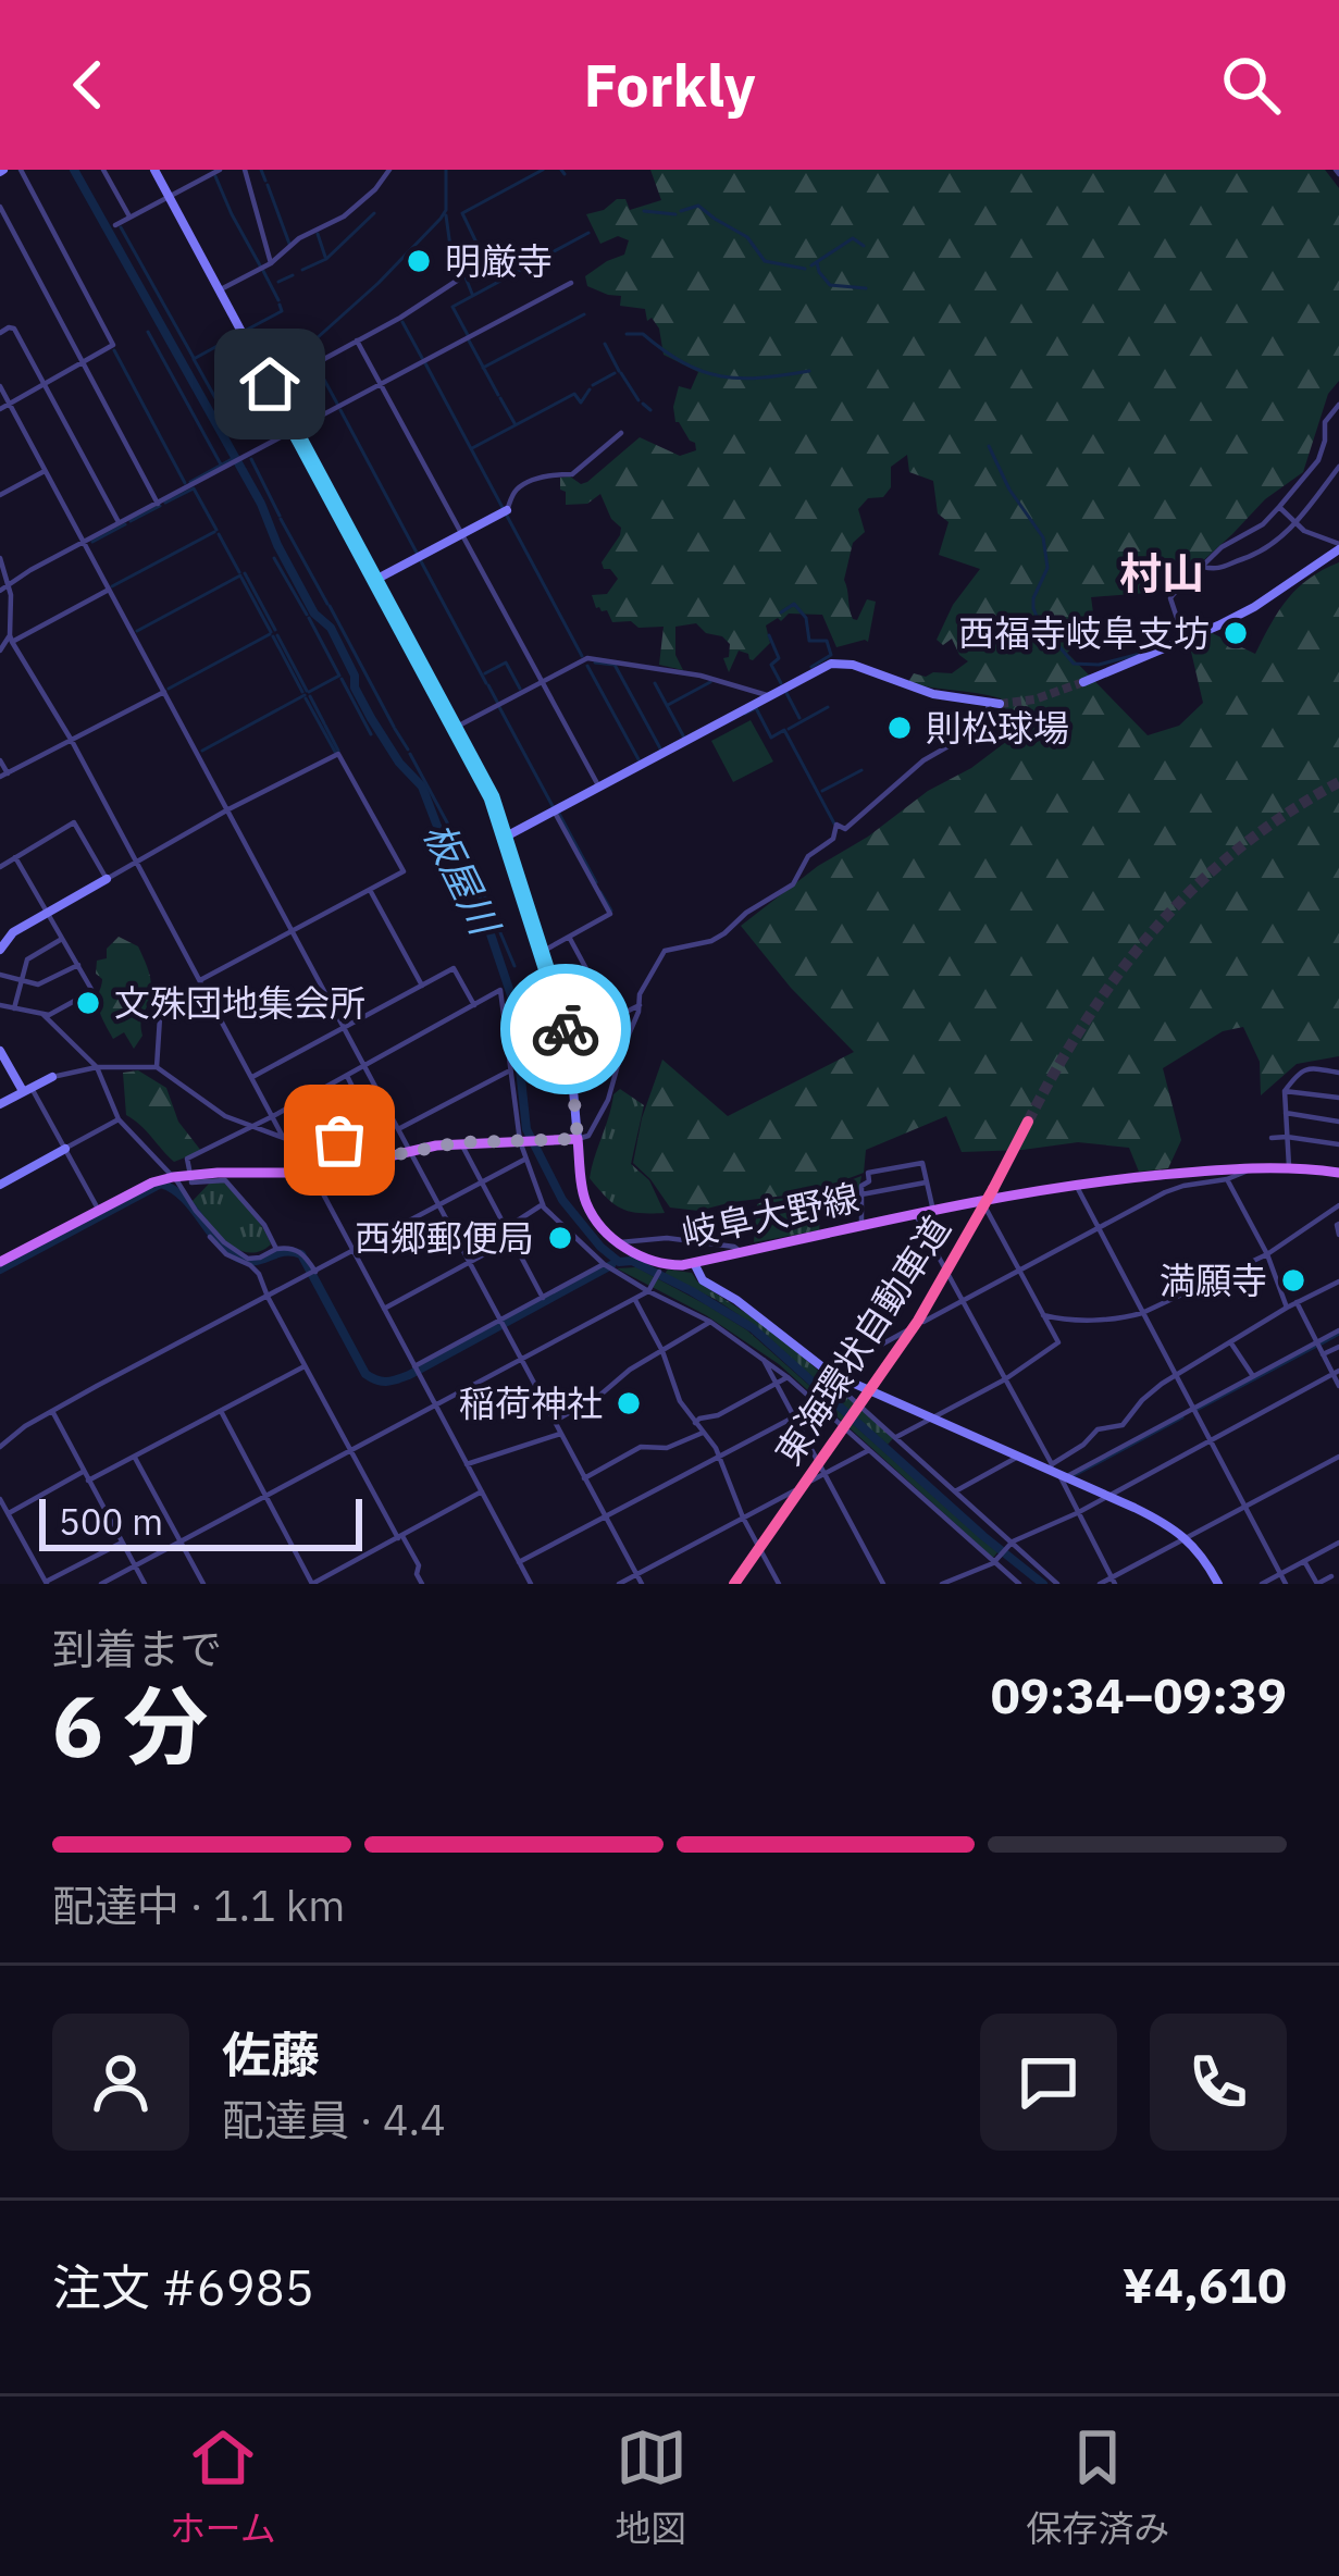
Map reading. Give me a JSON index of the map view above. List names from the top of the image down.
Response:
{
  "streets": {
    "highway": ["東海環状自動車道"],
    "main road": ["岐阜大野線"]
  },
  "districts": ["村山"],
  "water": ["板屋川"],
  "places": [
    "明厳寺",
    "西福寺岐阜支坊",
    "則松球場",
    "文殊団地集会所",
    "西郷郵便局",
    "満願寺",
    "稲荷神社"
  ],
  "scale_bar": "500 m",
  "page": {
    "header": "Forkly",
    "scale": "500 m",
    "heading": ["6 分", "到着まで", "09:34–09:39"],
    "panel": [
      "佐藤",
      "配達員 · 4.4",
      "注文 #6985",
      "¥4,610"
    ],
    "bar": "配達中 · 1.1 km",
    "tabs": ["ホーム", "地図", "保存済み"]
  }
}
